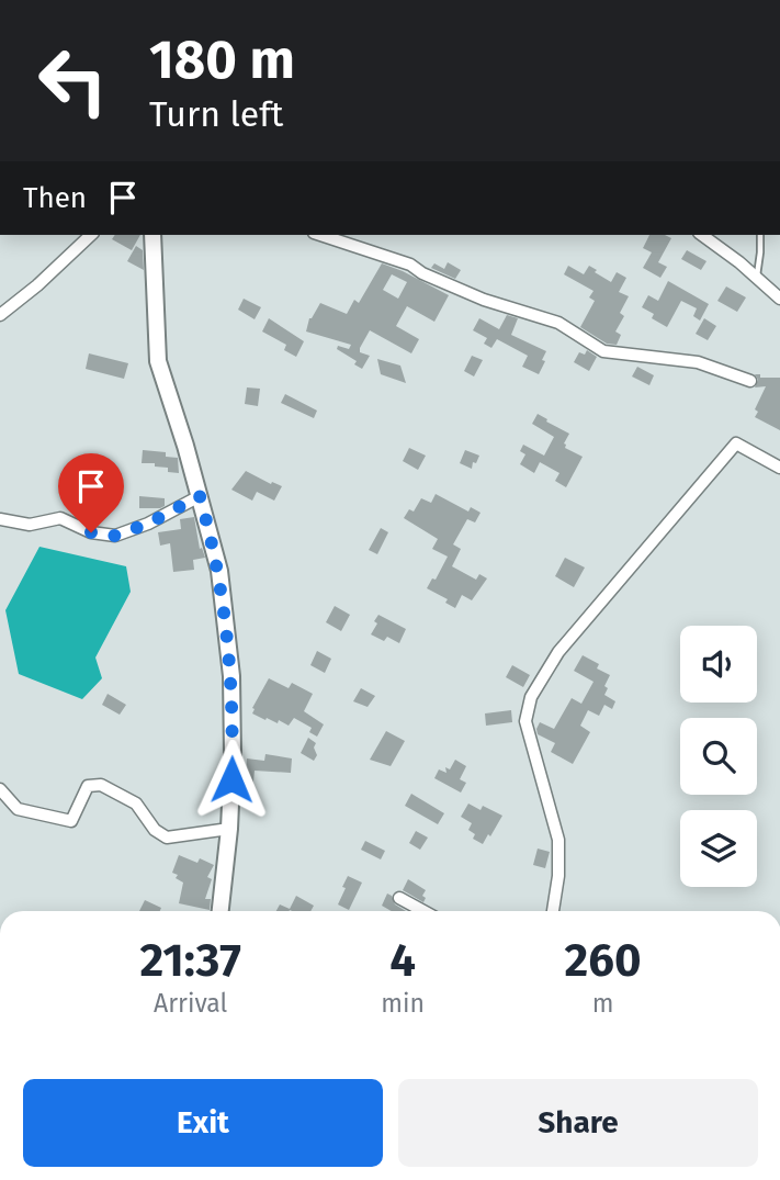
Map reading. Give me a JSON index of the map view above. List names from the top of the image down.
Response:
{
  "page": {
    "turn": ["180 m", "Turn left"],
    "then": "Then",
    "eta": [
      "21:37",
      "Arrival",
      "4",
      "min",
      "260",
      "m"
    ],
    "buttons": ["Exit", "Share"]
  }
}
